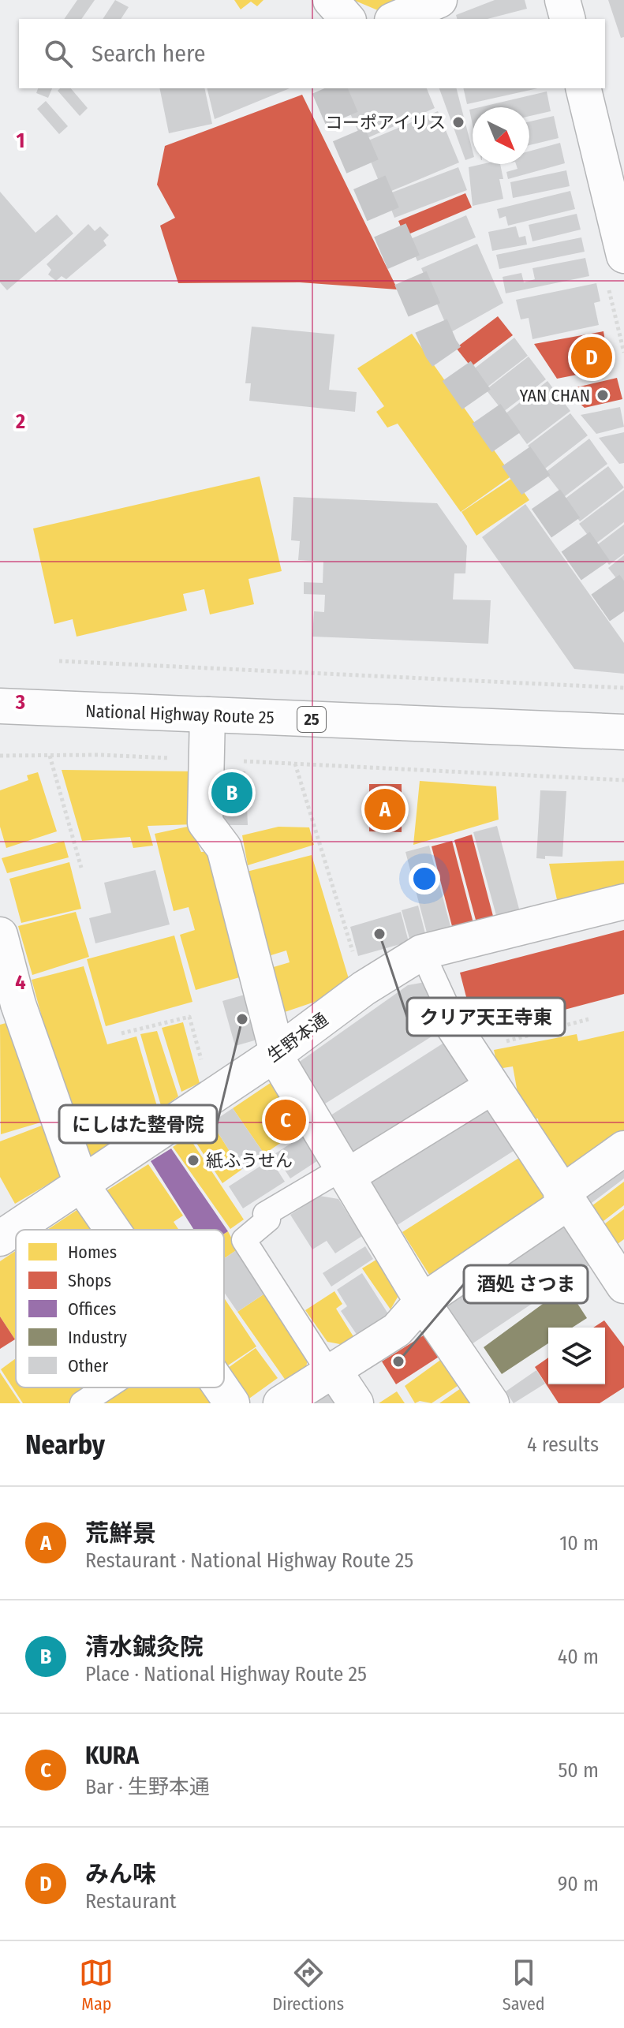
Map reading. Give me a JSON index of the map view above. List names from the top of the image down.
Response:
{
  "streets": {
    "main road": ["National Highway Route 25", "25", "生野本通"]
  },
  "places": [
    "コーポアイリス",
    "YAN CHAN",
    "クリア天王寺東",
    "にしはた整骨院",
    "紙ふうせん",
    "酒処 さつま"
  ],
  "legend": [
    "Homes",
    "Shops",
    "Offices",
    "Industry",
    "Other"
  ],
  "north": "bottom right",
  "page": {
    "search": "Search here",
    "pins": [
      "D",
      "B",
      "A",
      "C"
    ],
    "heading": ["Nearby", "4 results"],
    "list": [
      {
        "mark": "A",
        "name": "荒鮮景",
        "note": "Restaurant · National Highway Route 25",
        "value": "10 m"
      },
      {
        "mark": "B",
        "name": "清水鍼灸院",
        "note": "Place · National Highway Route 25",
        "value": "40 m"
      },
      {
        "mark": "C",
        "name": "KURA",
        "note": "Bar · 生野本通",
        "value": "50 m"
      },
      {
        "mark": "D",
        "name": "みん味",
        "note": "Restaurant",
        "value": "90 m"
      }
    ],
    "nav": ["Map", "Directions", "Saved"]
  },
  "grid": {
    "rows": [
      "1",
      "2",
      "3",
      "4"
    ]
  }
}
